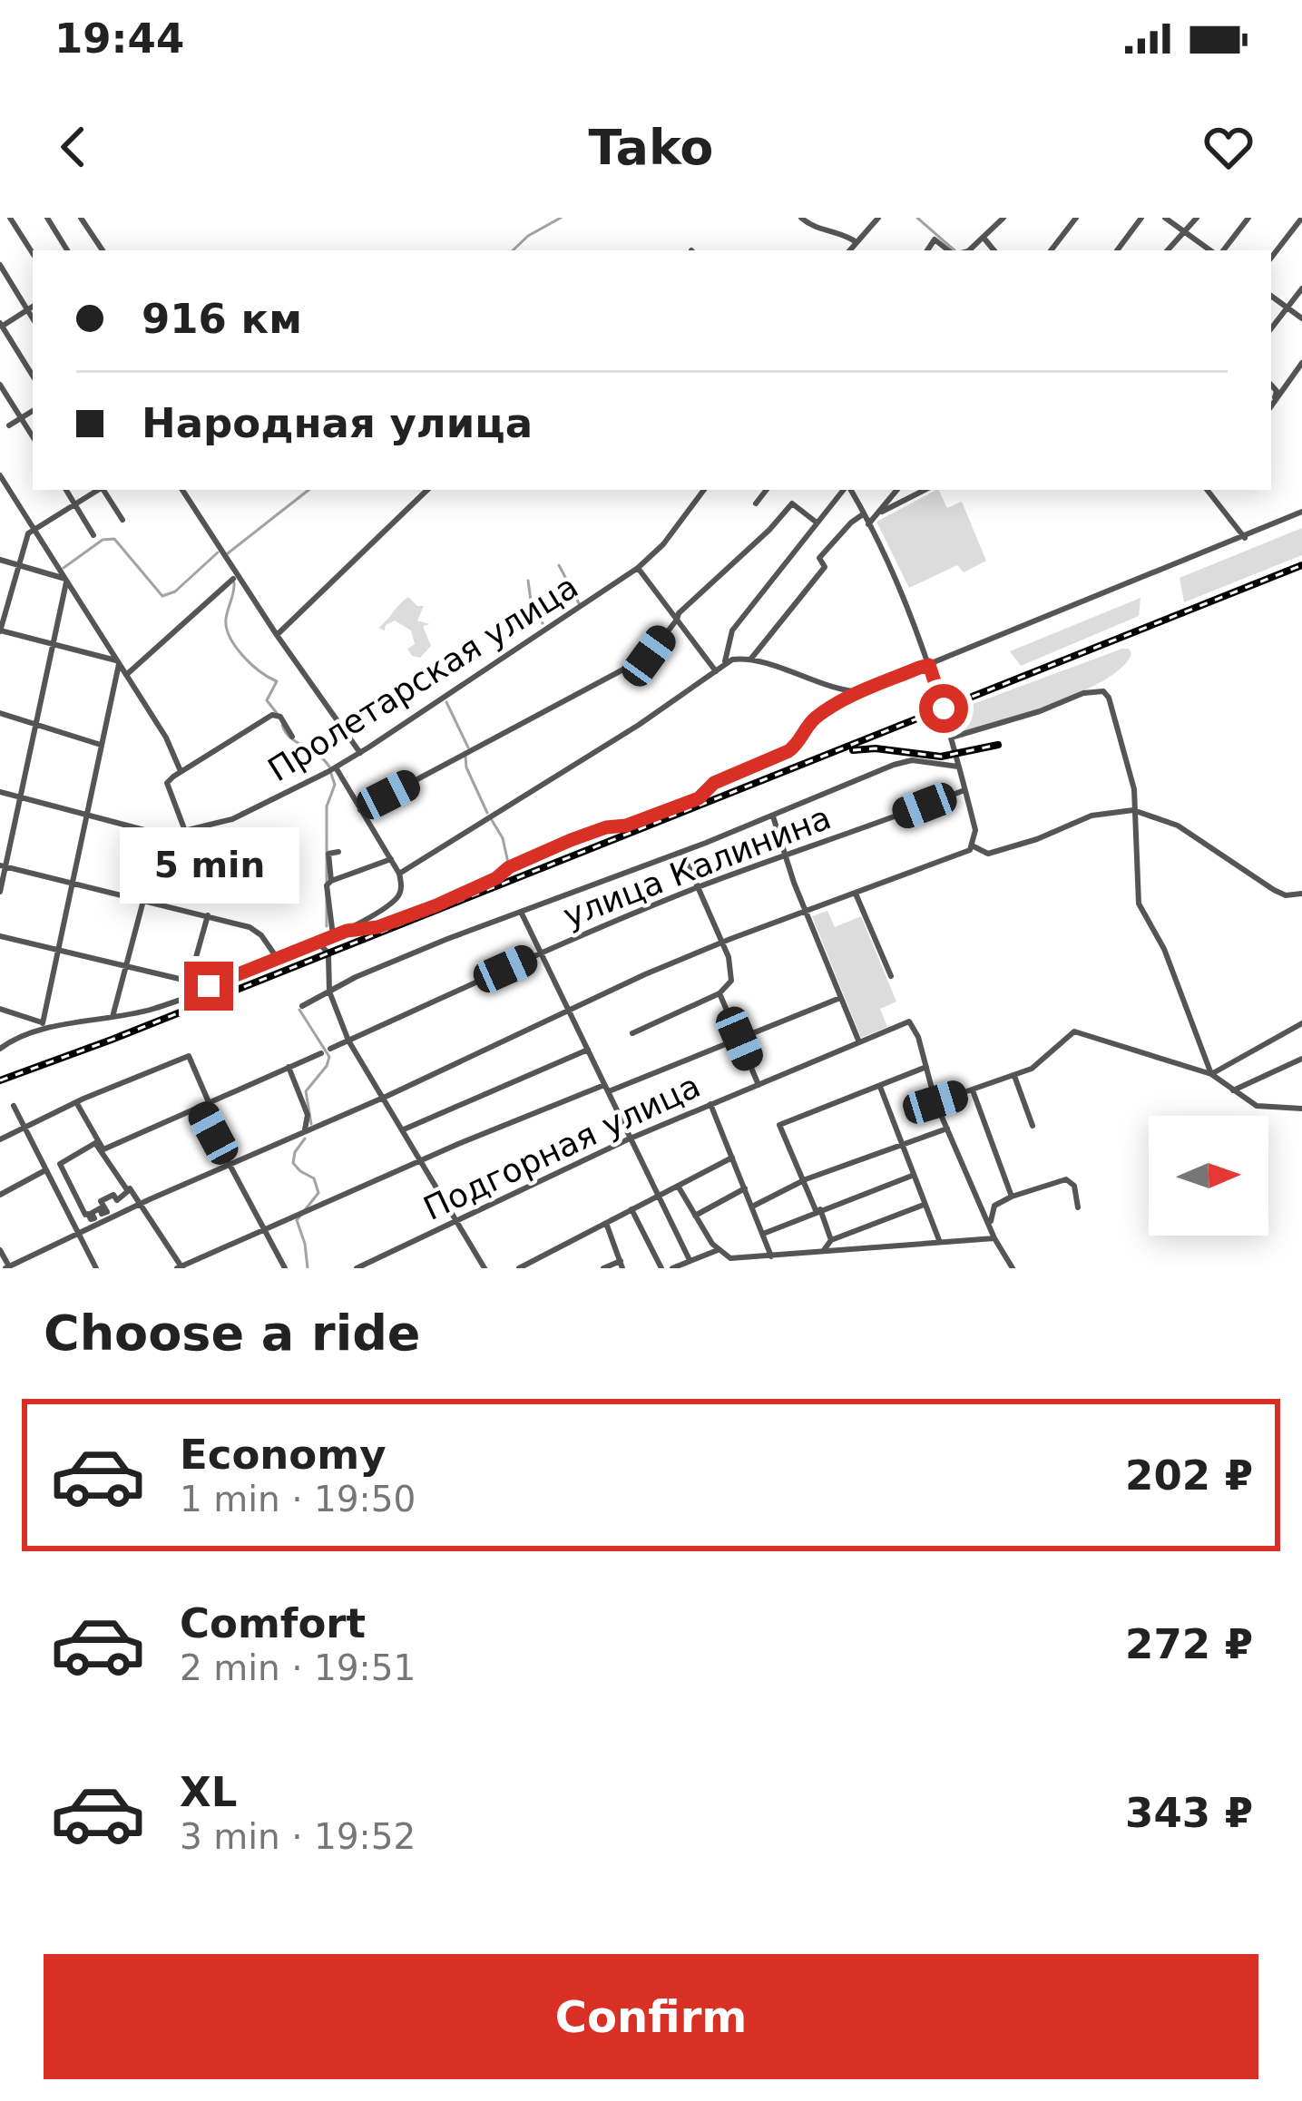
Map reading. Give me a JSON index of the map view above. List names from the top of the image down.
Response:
{
  "streets": {
    "street": ["Пролетарская улица", "улица Калинина", "Подгорная улица"]
  },
  "north": "right",
  "page": {
    "status": "19:44",
    "header": "Tako",
    "banner": ["916 км", "Народная улица"],
    "bubble": "5 min",
    "heading": "Choose a ride",
    "list": [
      {
        "name": "Economy",
        "note": "1 min · 19:50",
        "value": "202 ₽"
      },
      {
        "name": "Comfort",
        "note": "2 min · 19:51",
        "value": "272 ₽"
      },
      {
        "name": "XL",
        "note": "3 min · 19:52",
        "value": "343 ₽"
      }
    ],
    "buttons": "Confirm"
  }
}
